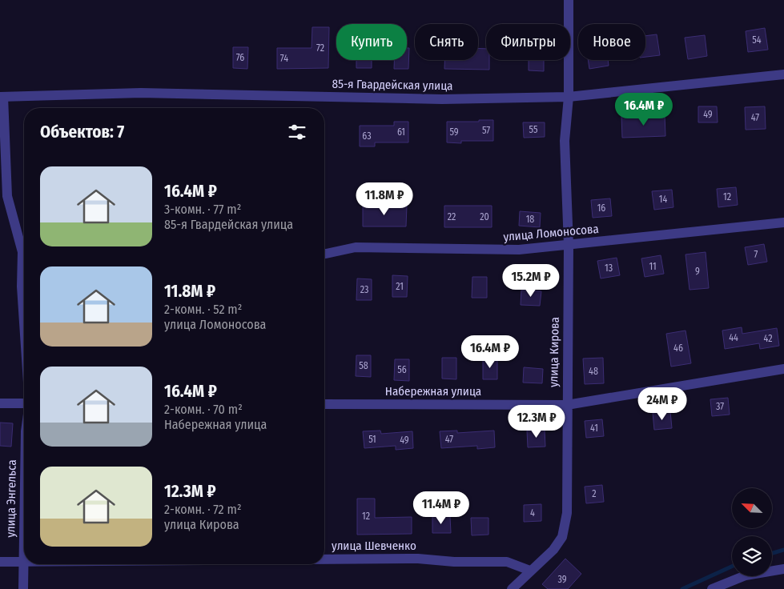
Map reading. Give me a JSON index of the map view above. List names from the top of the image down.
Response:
{
  "streets": {
    "street": [
      "85-я Гвардейская улица",
      "улица Ломоносова",
      "улица Кирова",
      "Набережная улица",
      "улица Энгельса",
      "улица Шевченко"
    ]
  },
  "crossings": [
    ["85-я Гвардейская улица", "улица Кирова"],
    ["улица Ломоносова", "улица Кирова"],
    ["улица Кирова", "Набережная улица"],
    ["улица Кирова", "улица Шевченко"],
    ["улица Энгельса", "улица Шевченко"]
  ],
  "house_numbers": [
    "54",
    "72",
    "76",
    "74",
    "49",
    "47",
    "55",
    "57",
    "61",
    "59",
    "63",
    "12",
    "14",
    "16",
    "22",
    "20",
    "18",
    "7",
    "11",
    "13",
    "9",
    "21",
    "23",
    "44",
    "42",
    "46",
    "58",
    "56",
    "48",
    "37",
    "41",
    "51",
    "47",
    "49",
    "2",
    "4",
    "12",
    "39"
  ],
  "north": "top left",
  "page": {
    "chip": [
      "Купить",
      "Снять",
      "Фильтры",
      "Новое"
    ],
    "price": [
      "16.4M ₽",
      "11.8M ₽",
      "15.2M ₽",
      "16.4M ₽",
      "24M ₽",
      "12.3M ₽",
      "11.4M ₽"
    ],
    "heading": "Объектов: 7",
    "list": [
      {
        "name": "16.4M ₽",
        "note": "3-комн. · 77 m² · 85-я Гвардейская улица"
      },
      {
        "name": "11.8M ₽",
        "note": "2-комн. · 52 m² · улица Ломоносова"
      },
      {
        "name": "16.4M ₽",
        "note": "2-комн. · 70 m² · Набережная улица"
      },
      {
        "name": "12.3M ₽",
        "note": "2-комн. · 72 m² · улица Кирова"
      }
    ]
  }
}
